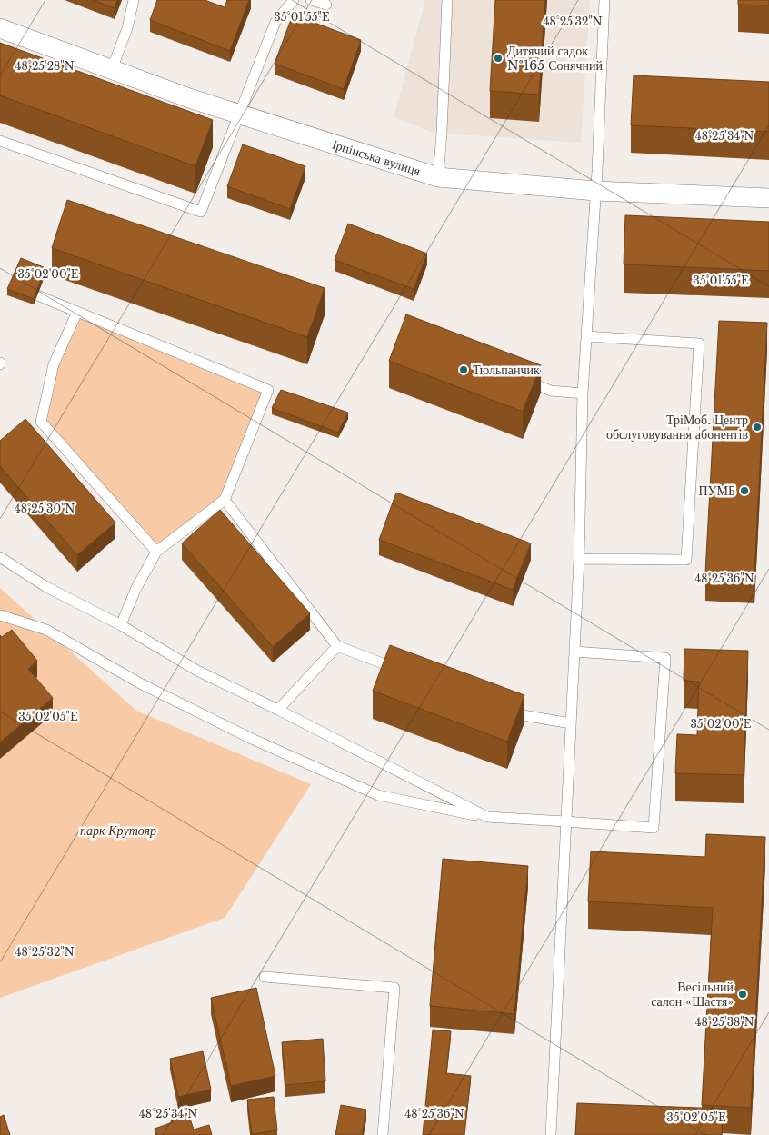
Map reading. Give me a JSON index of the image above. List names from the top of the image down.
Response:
{
  "streets": {
    "street": ["Ірпінська вулиця"]
  },
  "parks": ["парк Крутояр"],
  "places": [
    "Дитячий садок №165 Сонячний",
    "Тюльпанчик",
    "ТріМоб. Центр обслуговування абонентів",
    "ПУМБ",
    "Весільний салон «Щастя»"
  ],
  "coordinates": [
    "35°01'55\"E",
    "48°25'32\"N",
    "48°25'28\"N",
    "48°25'34\"N",
    "35°02'00\"E",
    "48°25'30\"N",
    "48°25'36\"N",
    "35°02'05\"E",
    "48°25'38\"N"
  ]
}
